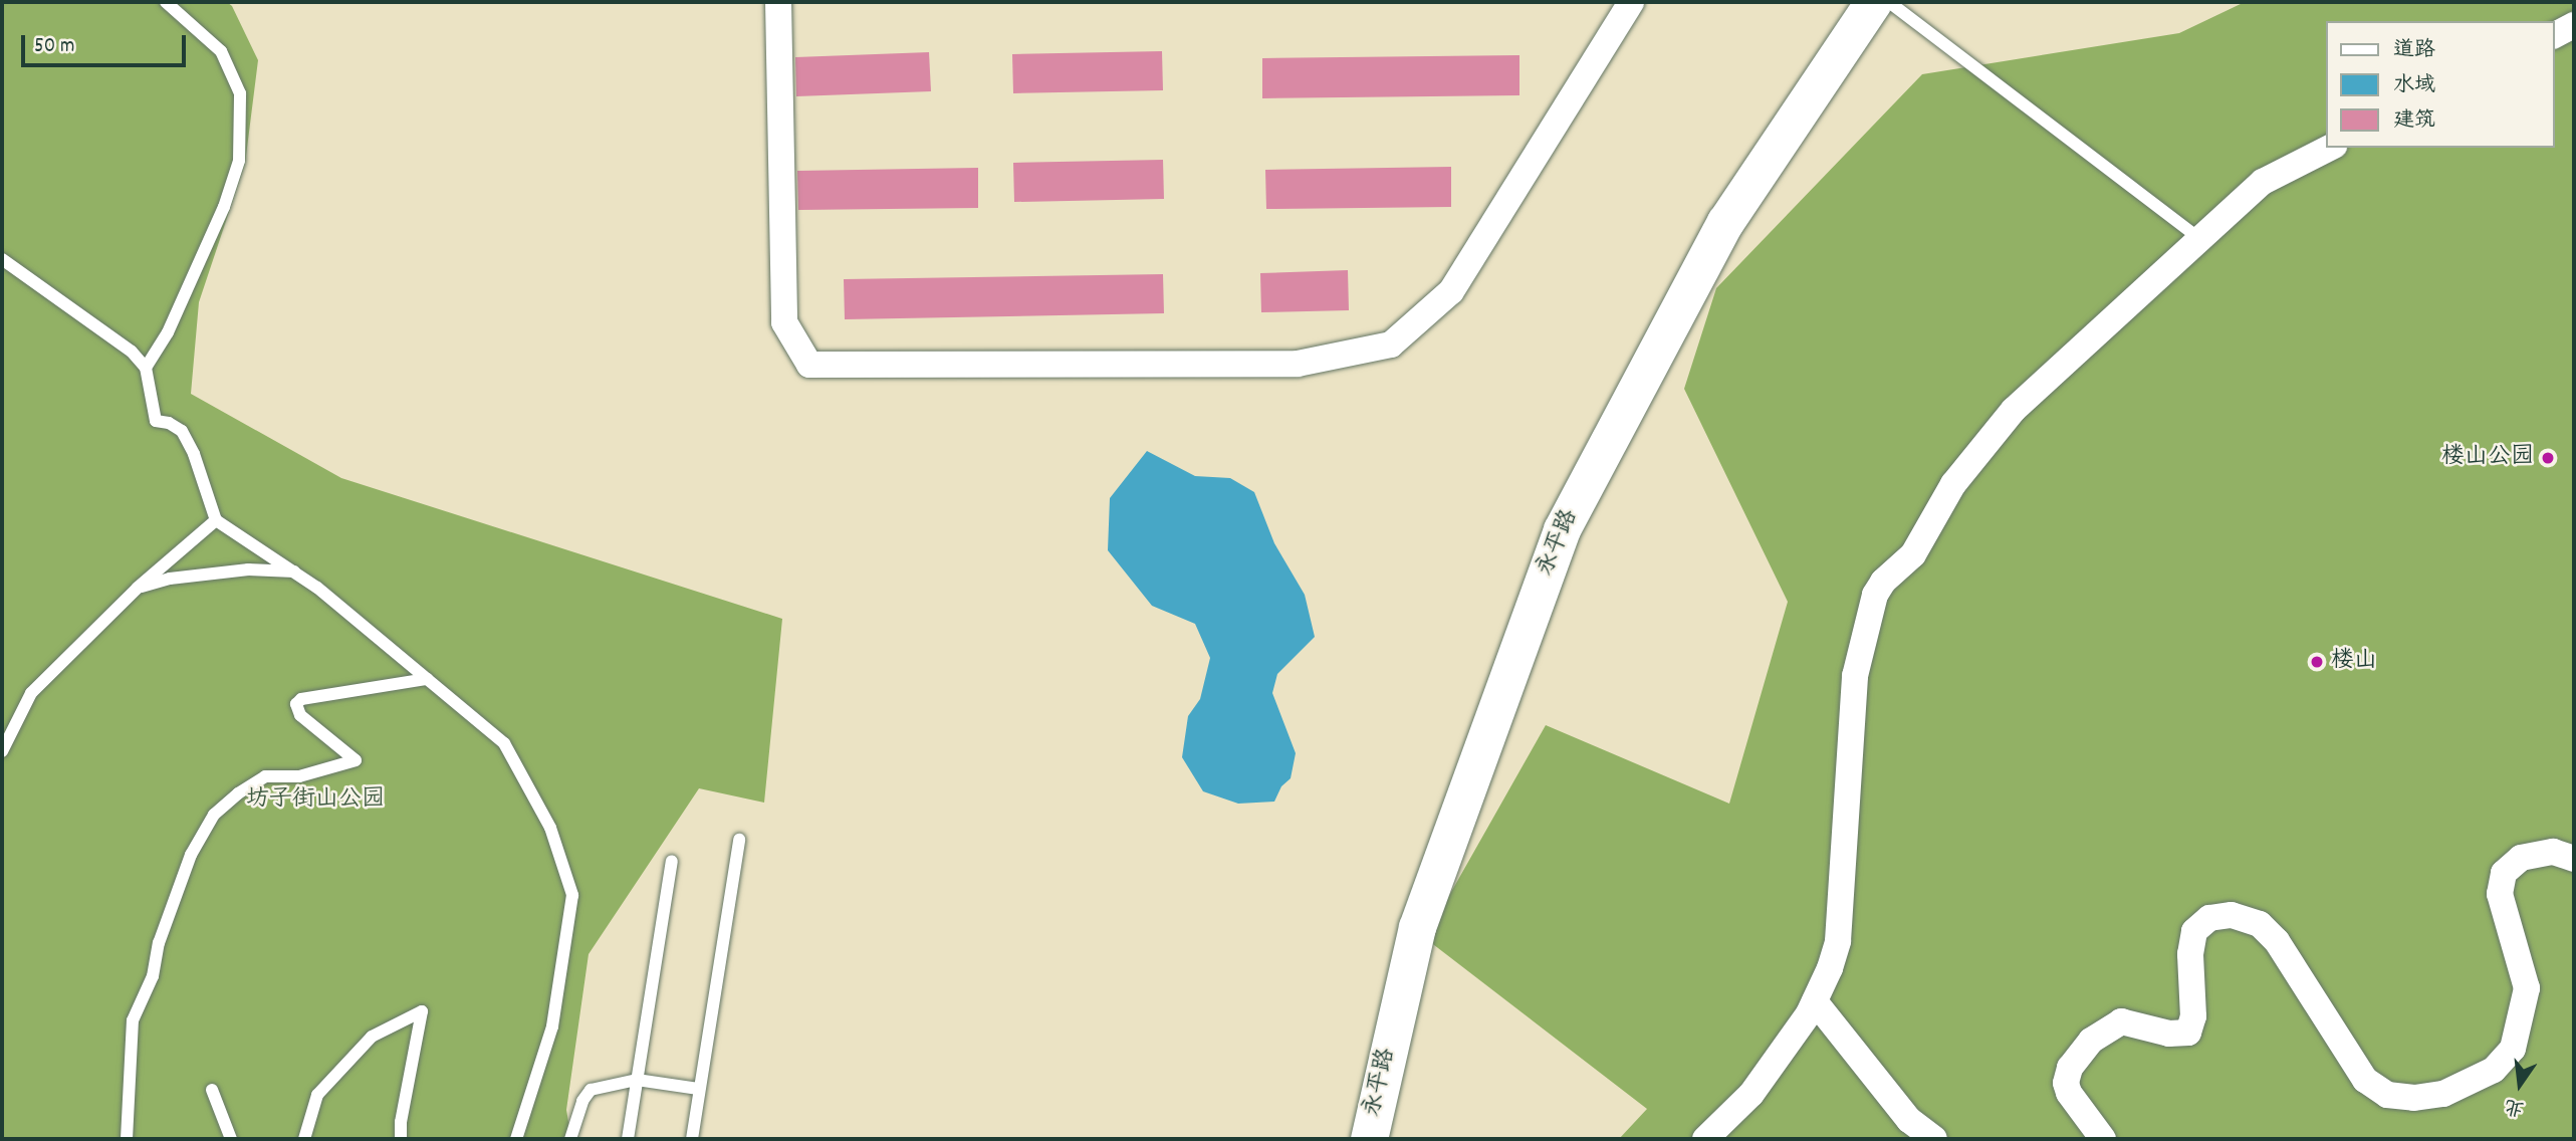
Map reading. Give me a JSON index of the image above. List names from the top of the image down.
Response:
{
  "streets": {
    "main road": ["永平路"]
  },
  "parks": ["坊子街山公园"],
  "places": ["楼山公园", "楼山"],
  "legend": ["道路", "水域", "建筑"],
  "scale_bar": "50 m",
  "north": "bottom"
}
